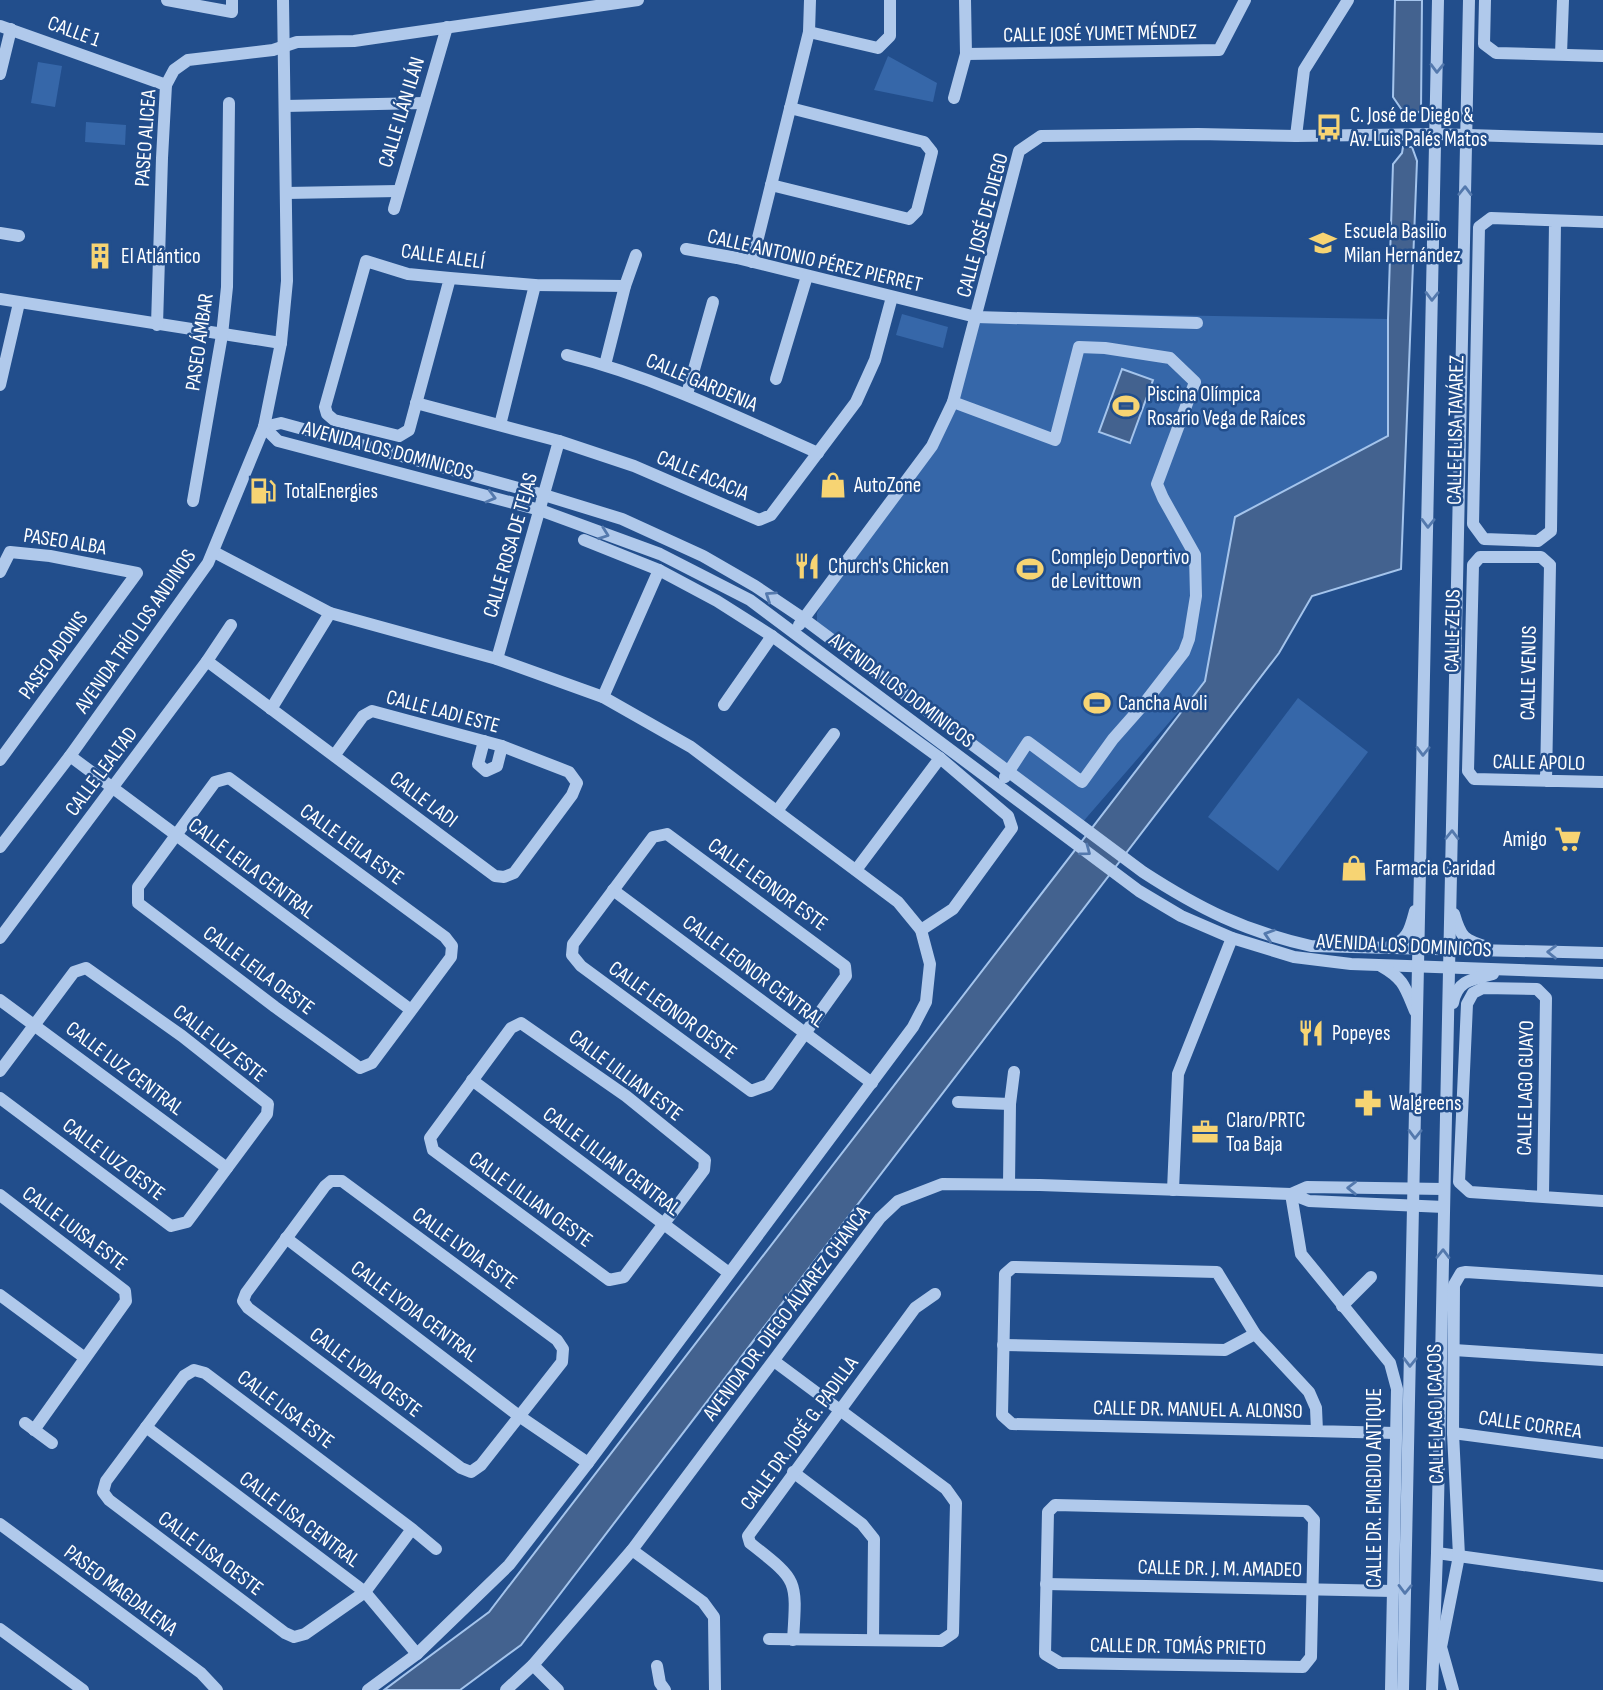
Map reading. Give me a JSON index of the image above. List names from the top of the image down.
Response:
{
  "streets": {
    "street": [
      "CALLE 1",
      "CALLE JOSÉ YUMET MÉNDEZ",
      "CALLE ILÁN ILÁN",
      "PASEO ALICEA",
      "CALLE JOSÉ DE DIEGO",
      "CALLE ALELÍ",
      "CALLE ANTONIO PÉREZ PIERRET",
      "PASEO ÁMBAR",
      "CALLE GARDENIA",
      "CALLE ELISA TAVÁREZ",
      "AVENIDA LOS DOMINICOS",
      "CALLE ACACIA",
      "PASEO ALBA",
      "CALLE ROSA DE TEJAS",
      "AVENIDA TRÍO LOS ANDINOS",
      "CALLE ZEUS",
      "PASEO ADONIS",
      "CALLE VENUS",
      "CALLE LADI ESTE",
      "CALLE APOLO",
      "CALLE LEALTAD",
      "CALLE LADI",
      "CALLE LEILA ESTE",
      "CALLE LEILA CENTRAL",
      "CALLE LEONOR ESTE",
      "CALLE LEILA OESTE",
      "CALLE LEONOR CENTRAL",
      "CALLE LEONOR OESTE",
      "CALLE LUZ ESTE",
      "CALLE LUZ CENTRAL",
      "CALLE LILLIAN ESTE",
      "CALLE LAGO GUAYO",
      "CALLE LUZ OESTE",
      "CALLE LILLIAN CENTRAL",
      "CALLE LILLIAN OESTE",
      "CALLE LUISA ESTE",
      "CALLE LYDIA ESTE",
      "CALLE LYDIA CENTRAL",
      "AVENIDA DR. DIEGO ÁLVAREZ CHANCA",
      "CALLE LYDIA OESTE",
      "CALLE LISA ESTE",
      "CALLE DR. MANUEL A. ALONSO",
      "CALLE LAGO ICACOS",
      "CALLE CORREA",
      "CALLE DR. JOSÉ G. PADILLA",
      "CALLE DR. EMIGDIO ANTIQUE",
      "CALLE LISA CENTRAL",
      "CALLE LISA OESTE",
      "CALLE DR. J. M. AMADEO",
      "PASEO MAGDALENA",
      "CALLE DR. TOMÁS PRIETO"
    ]
  },
  "crossings": [
    ["CALLE 1", "PASEO ALICEA"],
    ["CALLE ILÁN ILÁN", "PASEO ALICEA"],
    ["PASEO ALICEA", "AVENIDA TRÍO LOS ANDINOS"],
    ["CALLE JOSÉ DE DIEGO", "CALLE ANTONIO PÉREZ PIERRET"],
    ["CALLE JOSÉ DE DIEGO", "AVENIDA LOS DOMINICOS"],
    ["CALLE ALELÍ", "CALLE ACACIA"],
    ["CALLE ANTONIO PÉREZ PIERRET", "CALLE ACACIA"],
    ["CALLE GARDENIA", "CALLE ACACIA"],
    ["AVENIDA LOS DOMINICOS", "CALLE ROSA DE TEJAS"],
    ["AVENIDA LOS DOMINICOS", "AVENIDA TRÍO LOS ANDINOS"],
    ["CALLE ACACIA", "CALLE ROSA DE TEJAS"],
    ["PASEO ALBA", "PASEO ADONIS"],
    ["AVENIDA TRÍO LOS ANDINOS", "CALLE LEILA CENTRAL"],
    ["CALLE ZEUS", "CALLE VENUS"],
    ["CALLE ZEUS", "CALLE APOLO"],
    ["CALLE VENUS", "CALLE APOLO"],
    ["CALLE LADI ESTE", "CALLE LADI"],
    ["CALLE LEALTAD", "CALLE LADI"],
    ["CALLE LEALTAD", "CALLE LEILA CENTRAL"],
    ["CALLE LEILA ESTE", "CALLE LEILA CENTRAL"],
    ["CALLE LEILA ESTE", "CALLE LEILA OESTE"],
    ["CALLE LEILA CENTRAL", "CALLE LEILA OESTE"],
    ["CALLE LEONOR ESTE", "CALLE LEONOR CENTRAL"],
    ["CALLE LEONOR ESTE", "CALLE LEONOR OESTE"],
    ["CALLE LEONOR CENTRAL", "CALLE LEONOR OESTE"],
    ["CALLE LUZ ESTE", "CALLE LUZ CENTRAL"],
    ["CALLE LUZ ESTE", "CALLE LUZ OESTE"],
    ["CALLE LUZ CENTRAL", "CALLE LUZ OESTE"],
    ["CALLE LILLIAN ESTE", "CALLE LILLIAN CENTRAL"],
    ["CALLE LILLIAN ESTE", "CALLE LILLIAN OESTE"],
    ["CALLE LILLIAN CENTRAL", "CALLE LILLIAN OESTE"],
    ["CALLE LYDIA ESTE", "CALLE LYDIA CENTRAL"],
    ["CALLE LYDIA ESTE", "CALLE LYDIA OESTE"],
    ["CALLE LYDIA CENTRAL", "CALLE LYDIA OESTE"],
    ["AVENIDA DR. DIEGO ÁLVAREZ CHANCA", "CALLE DR. EMIGDIO ANTIQUE"],
    ["CALLE LISA ESTE", "CALLE LISA CENTRAL"],
    ["CALLE LISA ESTE", "CALLE LISA OESTE"],
    ["CALLE DR. MANUEL A. ALONSO", "CALLE DR. EMIGDIO ANTIQUE"],
    ["CALLE LAGO ICACOS", "CALLE CORREA"],
    ["CALLE DR. EMIGDIO ANTIQUE", "CALLE DR. J. M. AMADEO"],
    ["CALLE LISA CENTRAL", "CALLE LISA OESTE"],
    ["CALLE DR. J. M. AMADEO", "CALLE DR. TOMÁS PRIETO"]
  ],
  "places": {
    "bus stop": ["C. José de Diego & Av. Luis Palés Matos"],
    "school or university": ["Escuela Basilio Milan Hernández"],
    "building": ["El Atlántico"],
    "sports": ["Piscina Olímpica Rosario Vega de Raíces", "Complejo Deportivo de Levittown", "Cancha Avoli"],
    "shop": ["AutoZone", "Farmacia Caridad"],
    "fuel station": ["TotalEnergies"],
    "restaurant": ["Church's Chicken", "Popeyes"],
    "supermarket": ["Amigo"],
    "pharmacy": ["Walgreens"],
    "office": ["Claro/PRTC Toa Baja"]
  }
}
